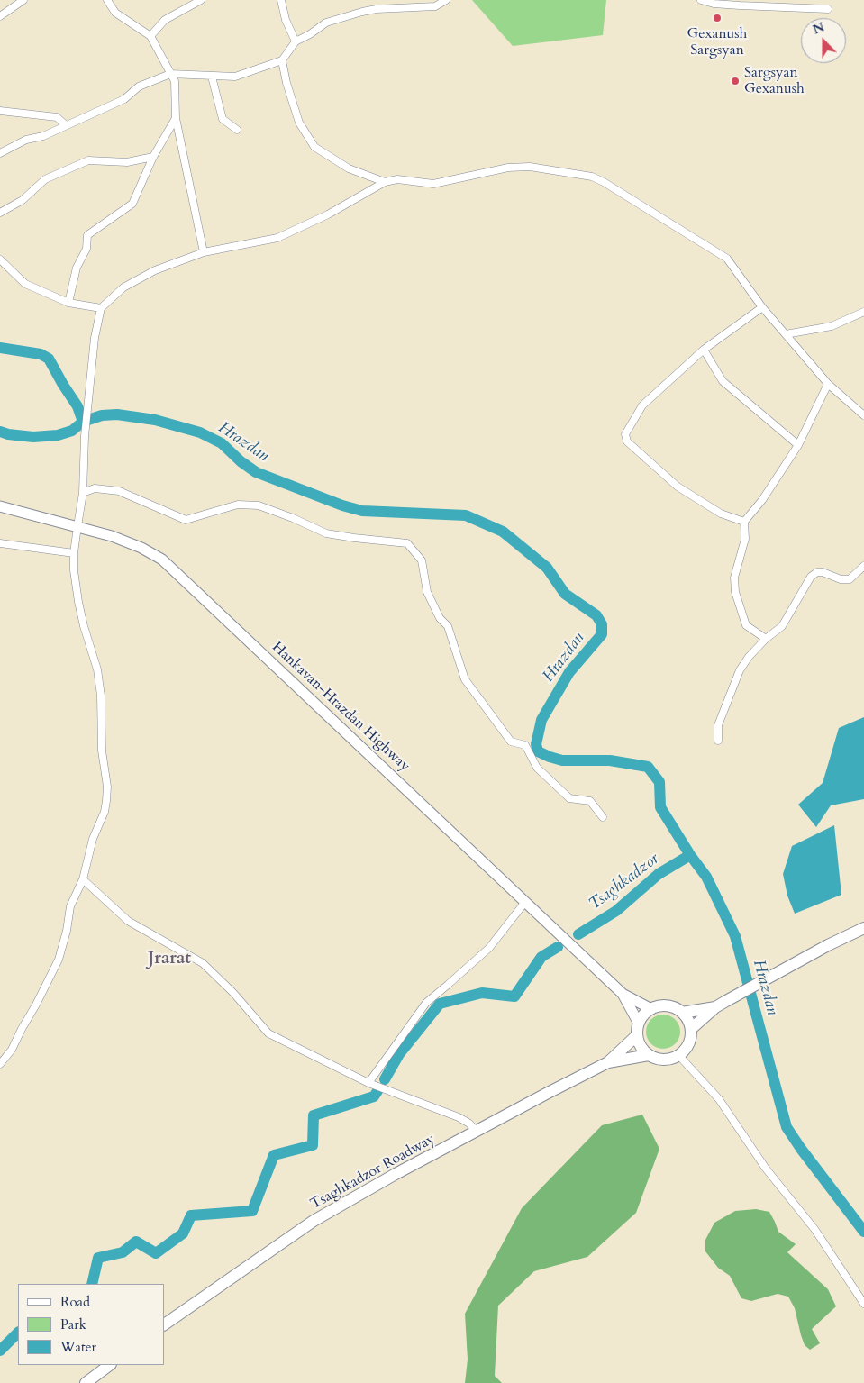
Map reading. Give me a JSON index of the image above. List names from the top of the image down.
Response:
{
  "streets": {
    "main road": ["Hankavan-Hrazdan Highway", "Tsaghkadzor Roadway"]
  },
  "crossings": [
    ["Hankavan-Hrazdan Highway", "Tsaghkadzor Roadway"]
  ],
  "districts": ["Jrarat"],
  "water": ["Hrazdan", "Tsaghkadzor"],
  "places": ["Gexanush Sargsyan", "Sargsyan Gexanush"],
  "legend": ["Road", "Park", "Water"],
  "north": "top"
}
